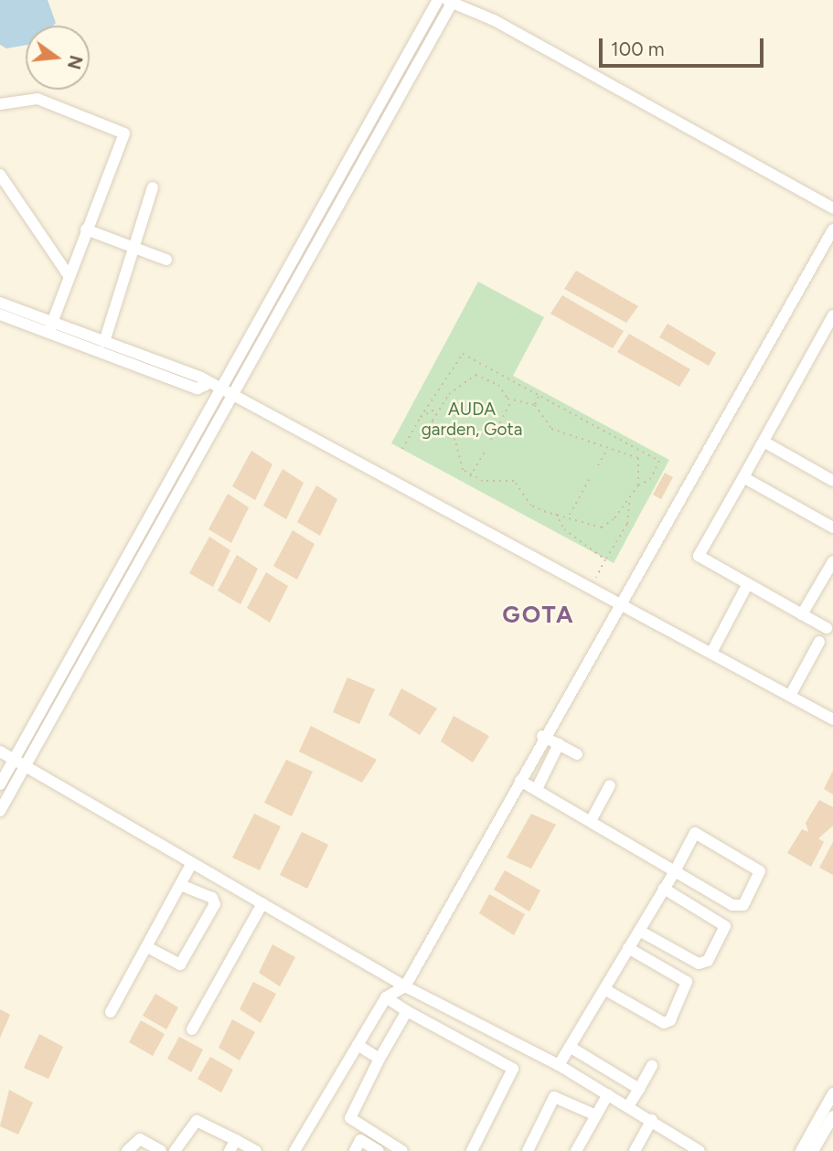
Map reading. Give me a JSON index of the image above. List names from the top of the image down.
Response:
{
  "districts": ["GOTA"],
  "parks": ["AUDA garden, Gota"],
  "scale_bar": "100 m",
  "north": "right"
}
